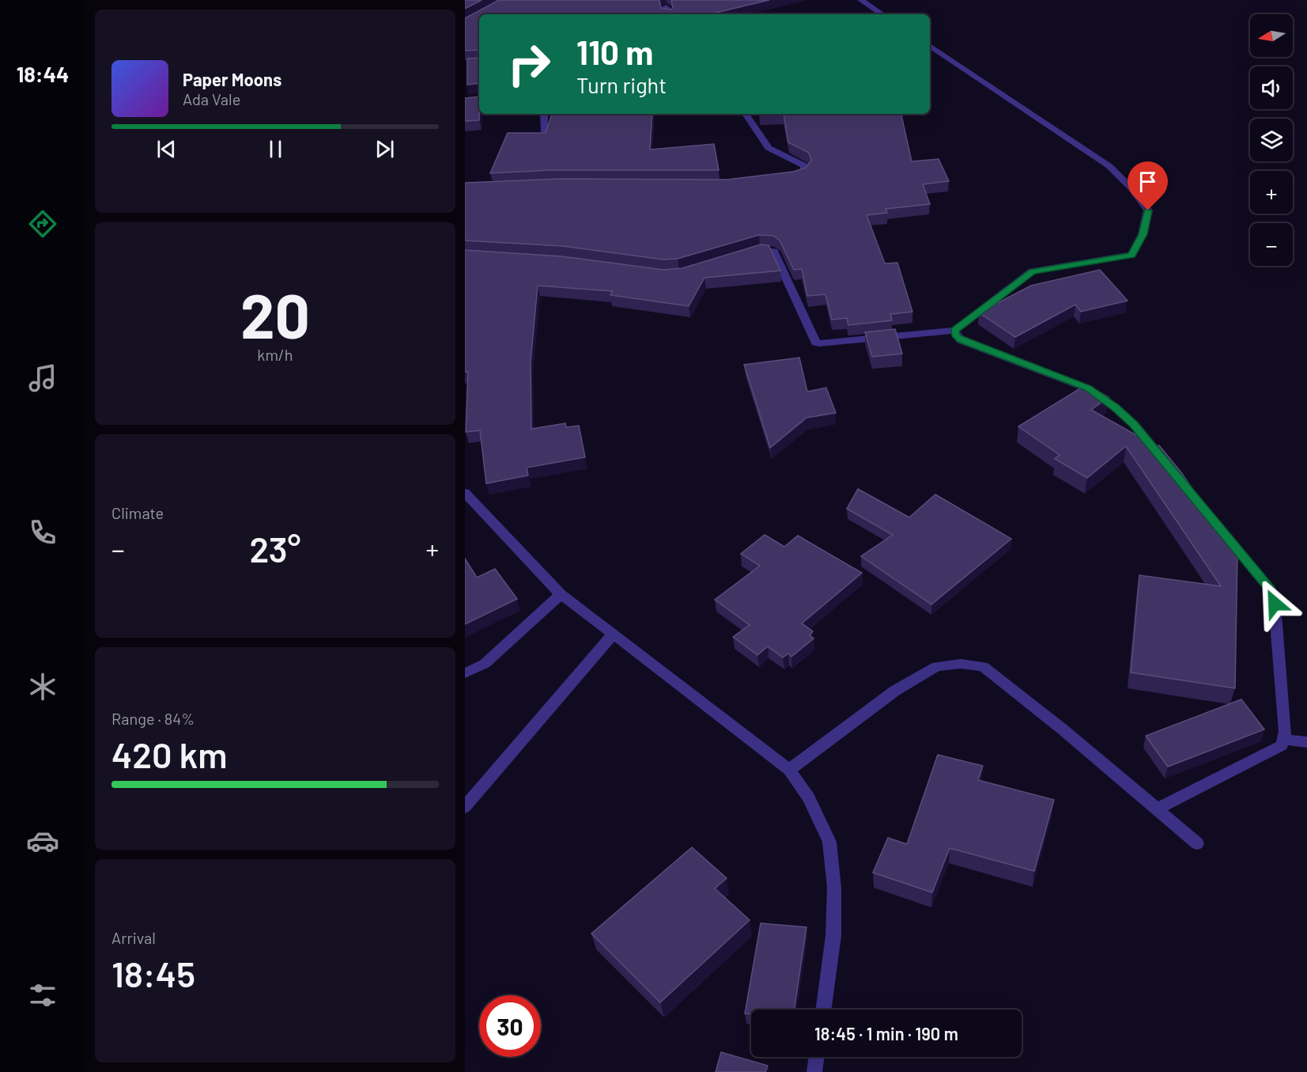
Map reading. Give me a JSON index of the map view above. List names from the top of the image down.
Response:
{
  "north": "left",
  "page": {
    "tabs": "18:44",
    "map_buttons": ["+", "−"],
    "turn": ["110 m", "Turn right"],
    "song": ["Paper Moons", "Ada Vale"],
    "tile": [
      ["20", "km/h"],
      "Climate",
      ["Range · 84%", "420 km"],
      ["Arrival", "18:45"]
    ],
    "heat": ["−", "23°", "+"],
    "limit": "30",
    "trip": "18:45 · 1 min · 190 m"
  }
}
